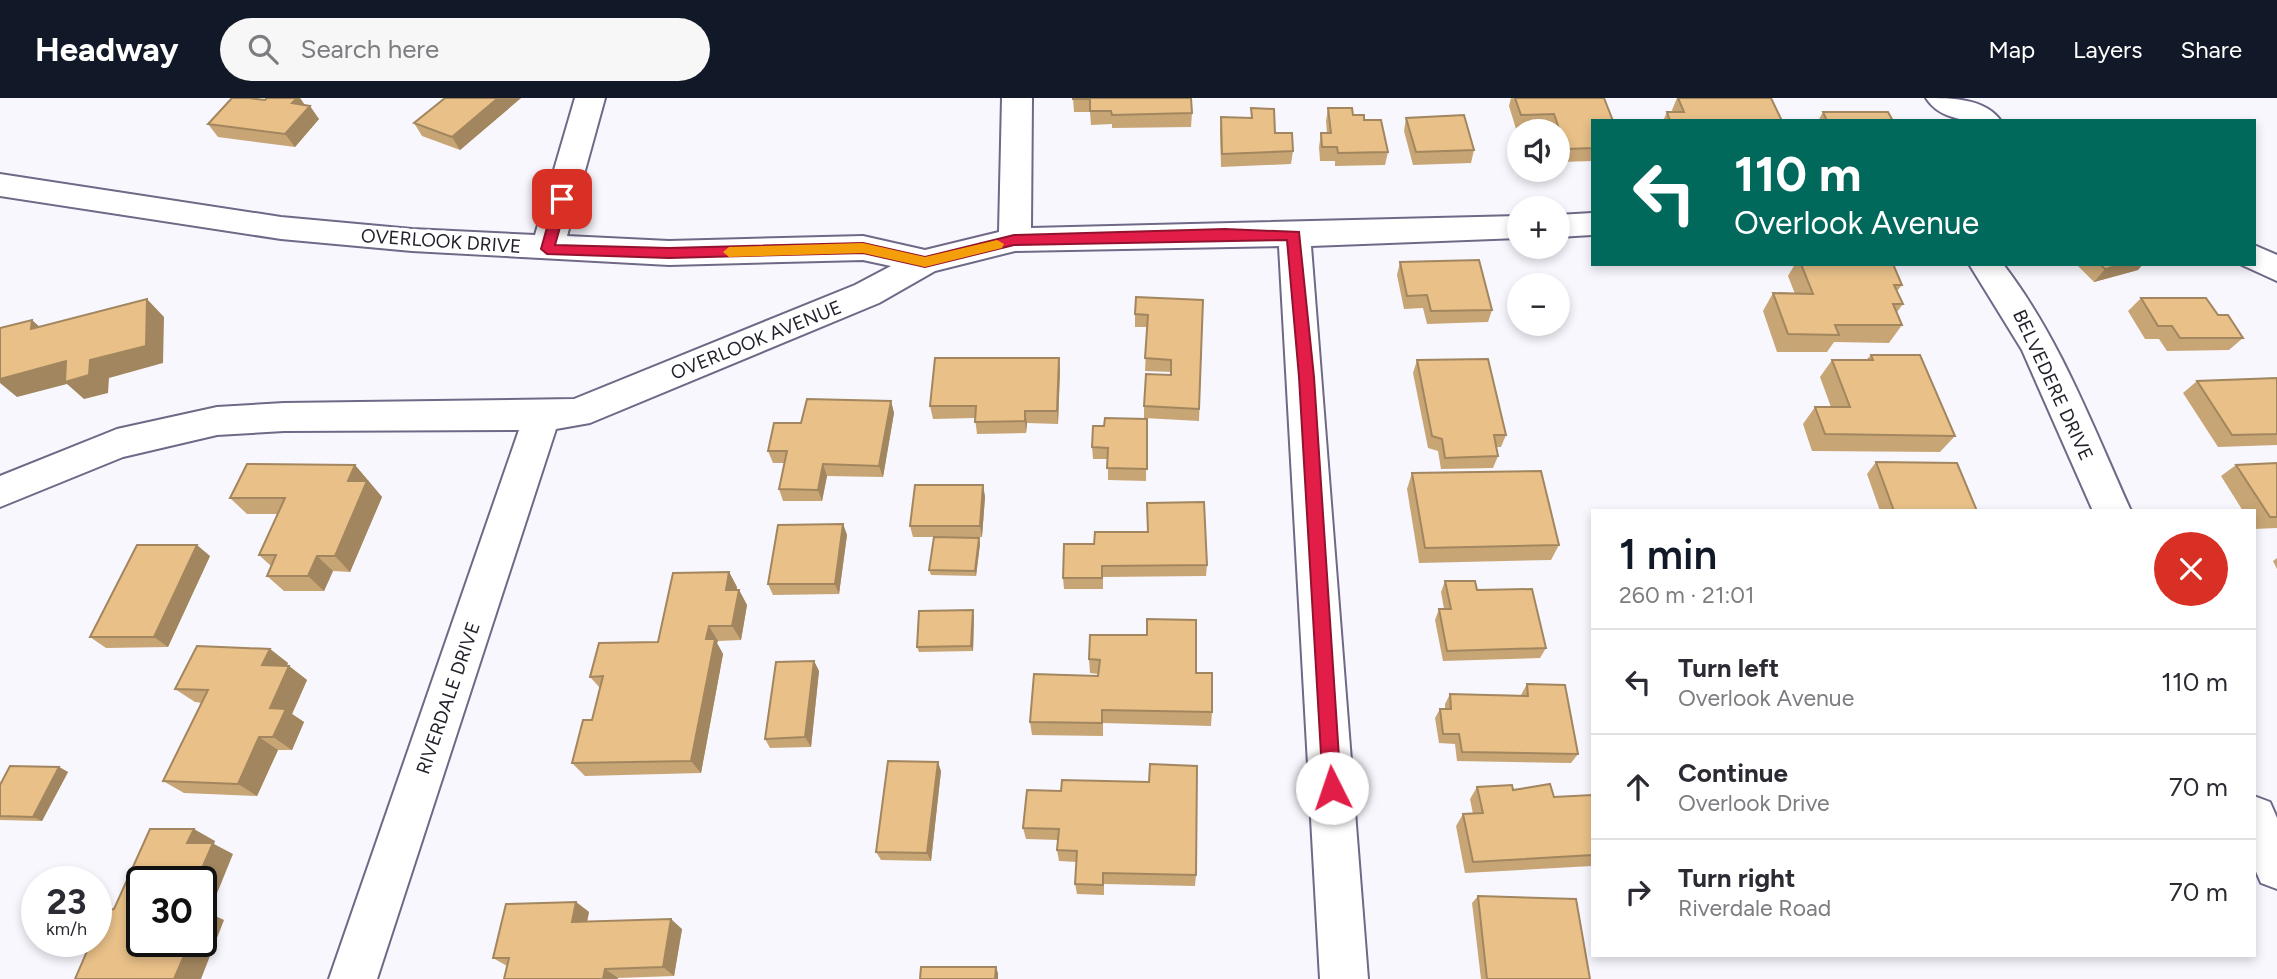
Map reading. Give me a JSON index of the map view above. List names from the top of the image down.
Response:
{
  "streets": {
    "street": [
      "OVERLOOK DRIVE",
      "OVERLOOK AVENUE",
      "BELVEDERE DRIVE",
      "RIVERDALE DRIVE"
    ]
  },
  "crossings": [
    ["OVERLOOK DRIVE", "OVERLOOK AVENUE"],
    ["OVERLOOK AVENUE", "RIVERDALE DRIVE"]
  ],
  "page": {
    "header": "Headway",
    "search": "Search here",
    "nav": ["Map", "Layers", "Share"],
    "map_buttons": ["+", "−"],
    "turn": ["110 m", "Overlook Avenue"],
    "heading": ["1 min", "260 m · 21:01"],
    "list": [
      {
        "name": "Turn left",
        "note": "Overlook Avenue",
        "value": "110 m"
      },
      {
        "name": "Continue",
        "note": "Overlook Drive",
        "value": "70 m"
      },
      {
        "name": "Turn right",
        "note": "Riverdale Road",
        "value": "70 m"
      }
    ],
    "speed": "23 km/h",
    "limit": "30"
  }
}
